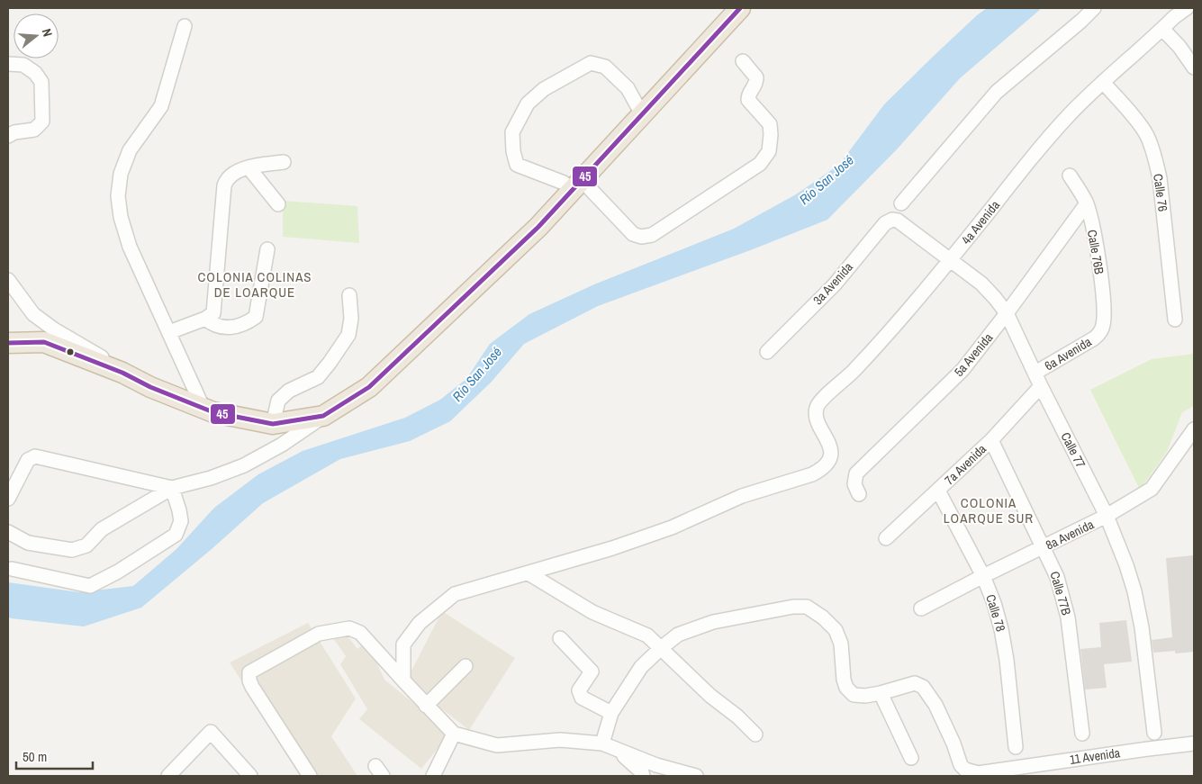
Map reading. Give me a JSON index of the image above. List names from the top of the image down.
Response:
{
  "streets": {
    "street": [
      "Calle 76",
      "4a Avenida",
      "Calle 76B",
      "3a Avenida",
      "6a Avenida",
      "5a Avenida",
      "Calle 77",
      "7a Avenida",
      "8a Avenida",
      "Calle 77B",
      "Calle 78",
      "11 Avenida"
    ]
  },
  "crossings": [
    ["Calle 76", "4a Avenida"],
    ["4a Avenida", "Calle 77"],
    ["Calle 76B", "6a Avenida"],
    ["Calle 76B", "5a Avenida"],
    ["3a Avenida", "Calle 77"],
    ["6a Avenida", "Calle 77"],
    ["5a Avenida", "Calle 77"],
    ["Calle 77", "7a Avenida"],
    ["Calle 77", "8a Avenida"],
    ["7a Avenida", "Calle 77B"],
    ["7a Avenida", "Calle 78"],
    ["8a Avenida", "Calle 77B"],
    ["8a Avenida", "Calle 78"]
  ],
  "districts": ["COLONIA COLINAS DE LOARQUE", "COLONIA LOARQUE SUR"],
  "water": ["Río San José"],
  "lines": ["transit line 45"],
  "scale_bar": "50 m",
  "north": "right"
}
